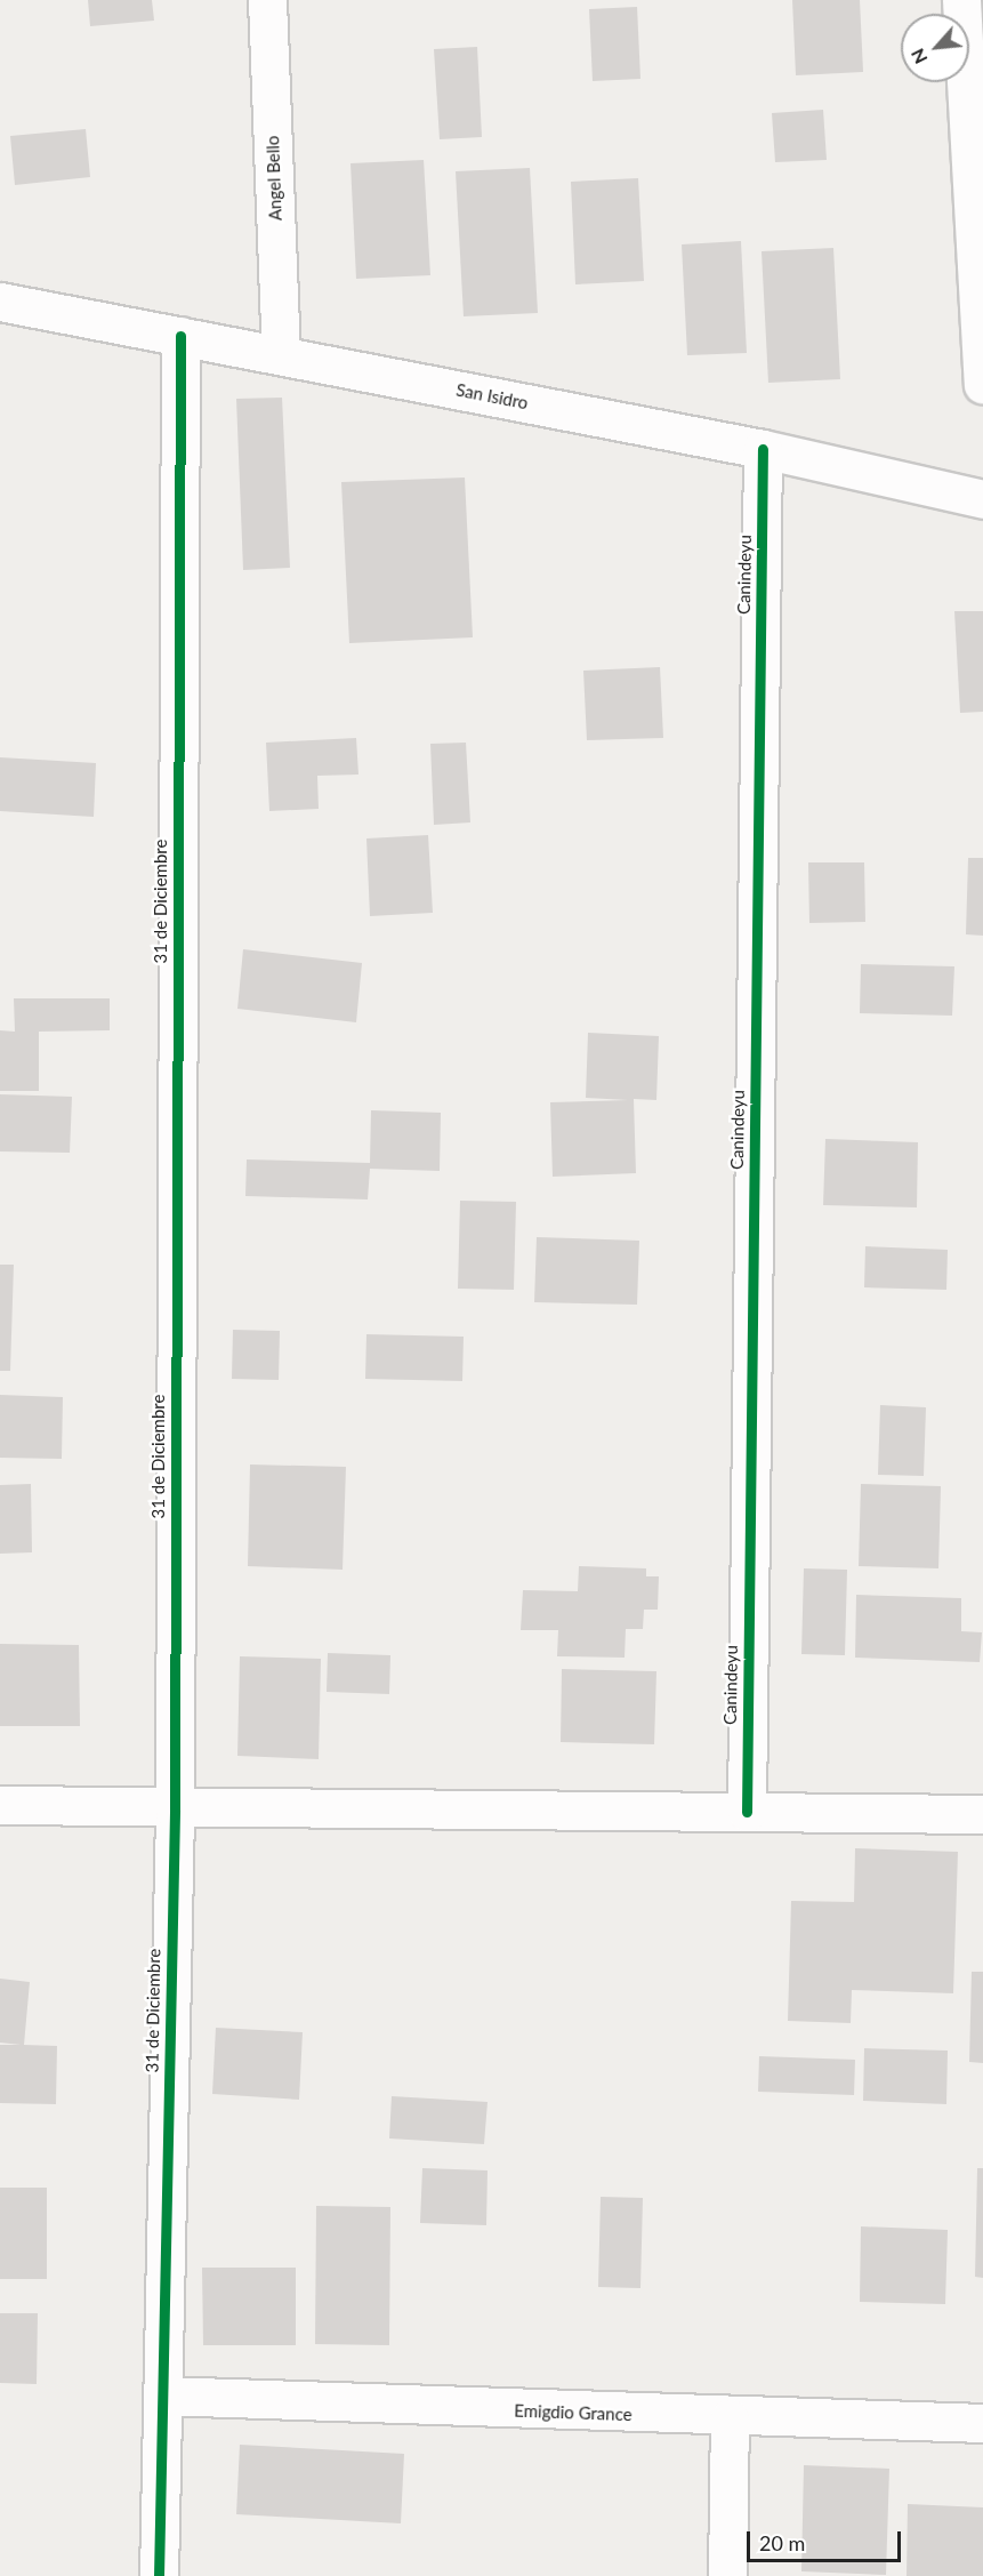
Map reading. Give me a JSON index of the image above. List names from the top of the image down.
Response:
{
  "streets": {
    "street": [
      "Angel Bello",
      "San Isidro",
      "Canindeyu",
      "31 de Diciembre",
      "Emigdio Grance"
    ]
  },
  "crossings": [
    ["Angel Bello", "San Isidro"],
    ["San Isidro", "Canindeyu"],
    ["San Isidro", "31 de Diciembre"],
    ["31 de Diciembre", "Emigdio Grance"]
  ],
  "scale_bar": "20 m",
  "north": "bottom left"
}
